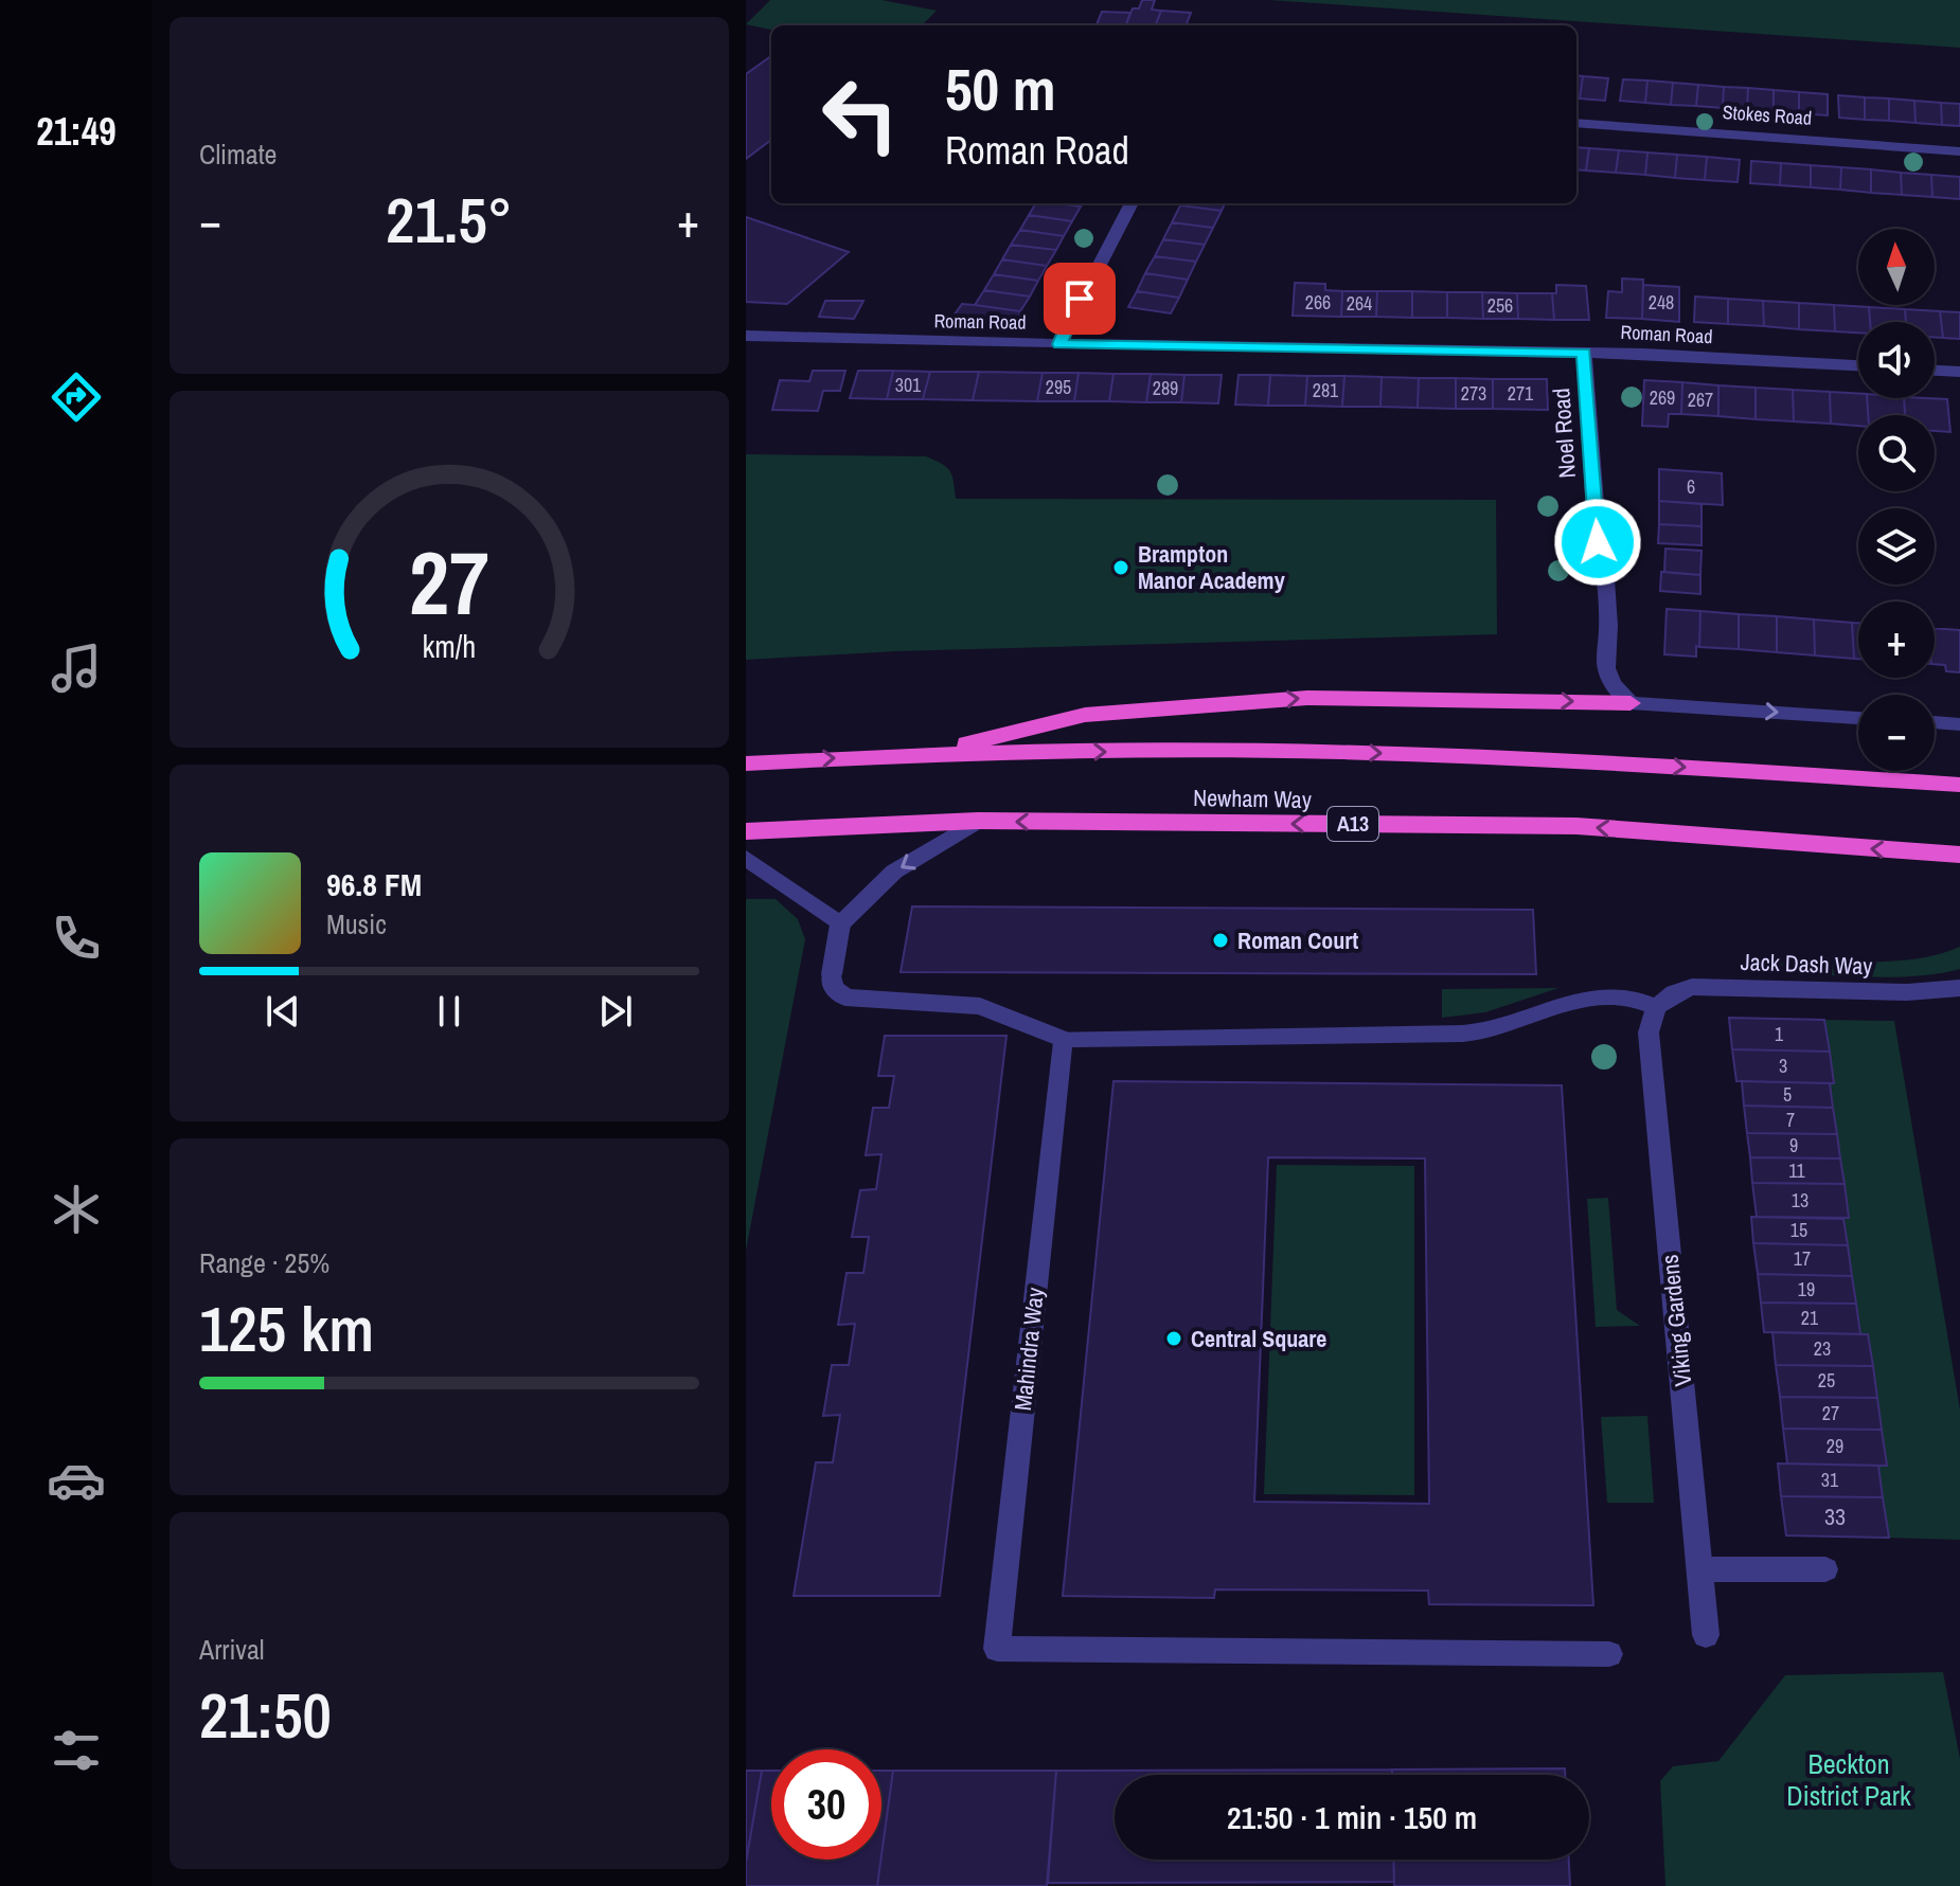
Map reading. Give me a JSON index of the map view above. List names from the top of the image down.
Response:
{
  "streets": {
    "highway": ["Newham Way", "A13"],
    "street": [
      "Stokes Road",
      "Roman Road",
      "Noel Road",
      "Jack Dash Way",
      "Viking Gardens",
      "Mahindra Way"
    ]
  },
  "crossings": [
    ["Roman Road", "Noel Road"],
    ["Jack Dash Way", "Viking Gardens"]
  ],
  "parks": ["Beckton District Park"],
  "places": ["Brampton Manor Academy", "Roman Court", "Central Square"],
  "house_numbers": [
    "266",
    "248",
    "264",
    "256",
    "301",
    "295",
    "289",
    "281",
    "273",
    "271",
    "269",
    "267",
    "6",
    "1",
    "3",
    "5",
    "7",
    "9",
    "11",
    "13",
    "15",
    "17",
    "19",
    "21",
    "23",
    "25",
    "27",
    "29",
    "31",
    "33"
  ],
  "north": "top",
  "page": {
    "tabs": "21:49",
    "tile": [
      "Climate",
      ["Range · 25%", "125 km"],
      ["Arrival", "21:50"]
    ],
    "turn": ["50 m", "Roman Road"],
    "heat": ["−", "21.5°", "+"],
    "map_buttons": ["+", "−"],
    "song": ["96.8 FM", "Music"],
    "limit": "30",
    "trip": "21:50 · 1 min · 150 m",
    "gauge": ["27", "km/h"]
  }
}
